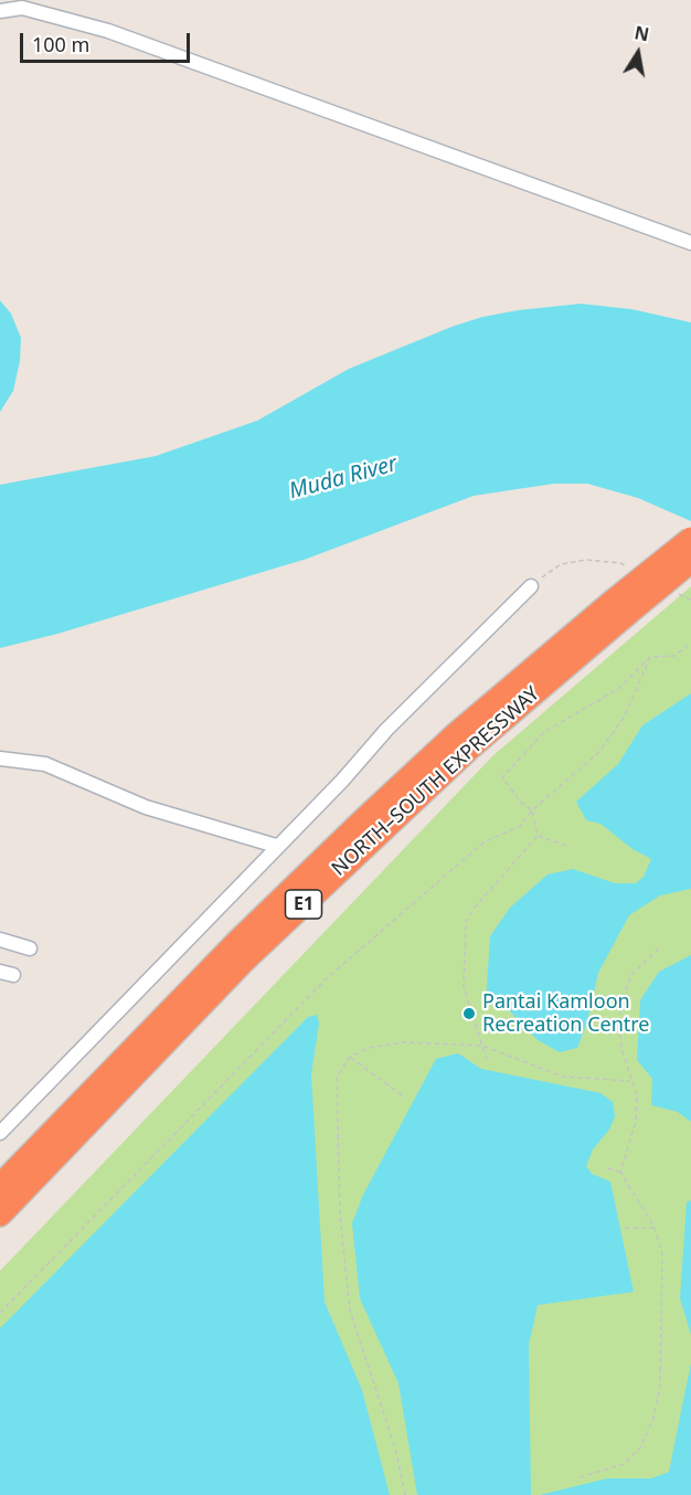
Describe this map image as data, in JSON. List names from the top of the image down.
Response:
{
  "streets": {
    "highway": ["NORTH–SOUTH EXPRESSWAY", "E1"]
  },
  "water": ["Muda River"],
  "places": ["Pantai Kamloon Recreation Centre"],
  "scale_bar": "100 m",
  "north": "top"
}
